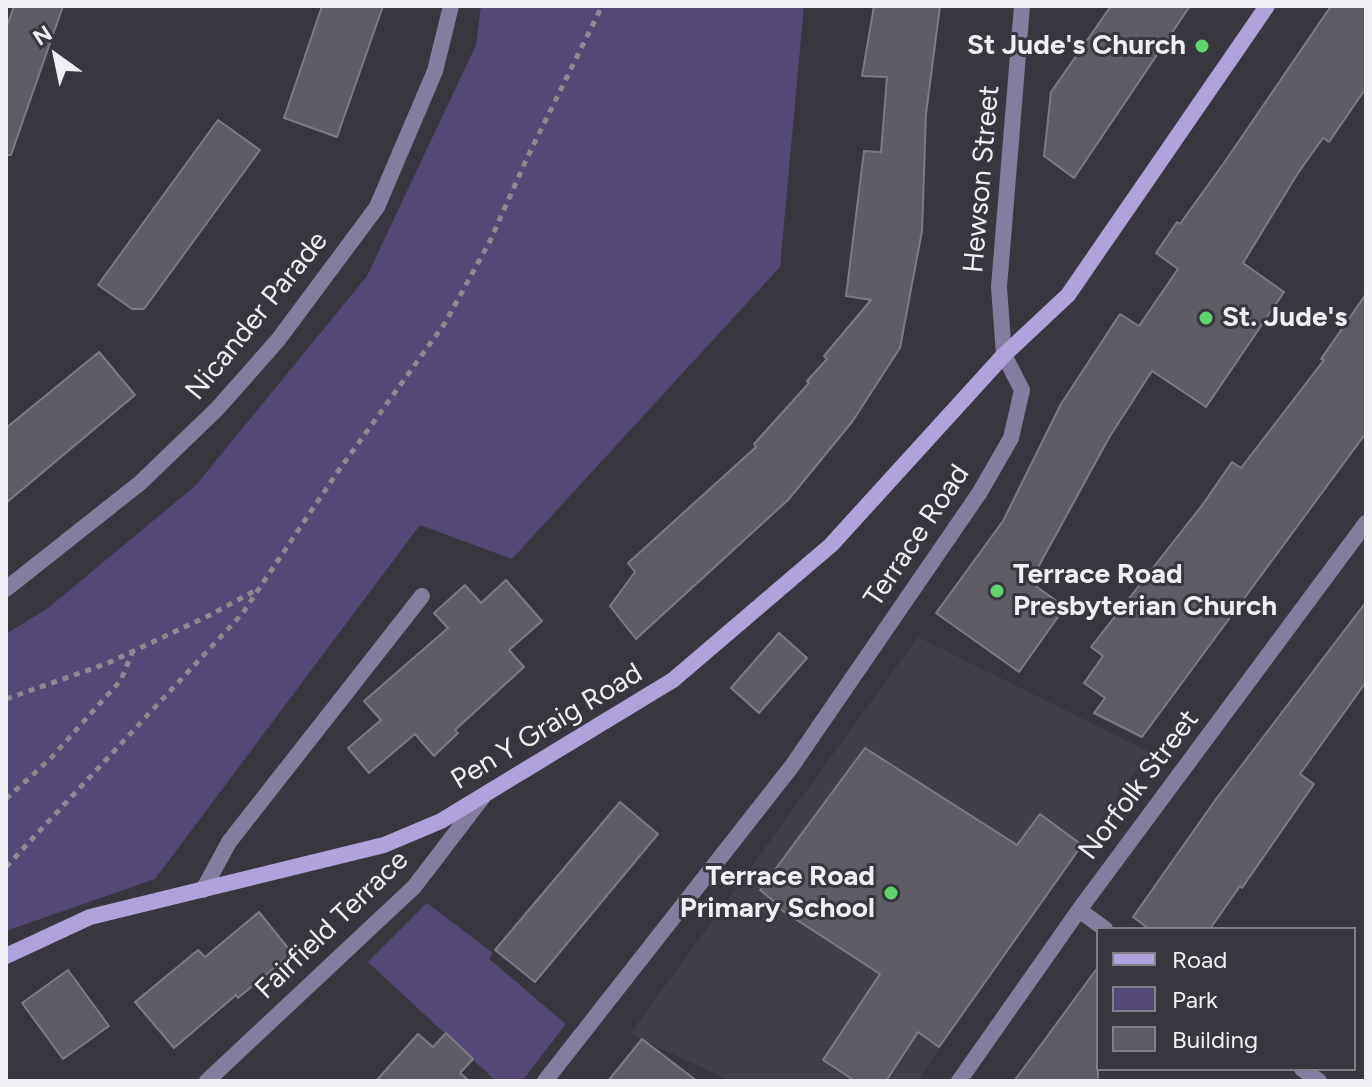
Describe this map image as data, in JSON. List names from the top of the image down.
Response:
{
  "streets": {
    "street": [
      "Hewson Street",
      "Nicander Parade",
      "Terrace Road",
      "Pen Y Graig Road",
      "Norfolk Street",
      "Fairfield Terrace"
    ]
  },
  "crossings": [
    ["Hewson Street", "Terrace Road"],
    ["Hewson Street", "Pen Y Graig Road"],
    ["Terrace Road", "Pen Y Graig Road"],
    ["Pen Y Graig Road", "Fairfield Terrace"]
  ],
  "places": [
    "St Jude's Church",
    "St. Jude's",
    "Terrace Road Presbyterian Church",
    "Terrace Road Primary School"
  ],
  "legend": ["Road", "Park", "Building"],
  "north": "top left"
}
